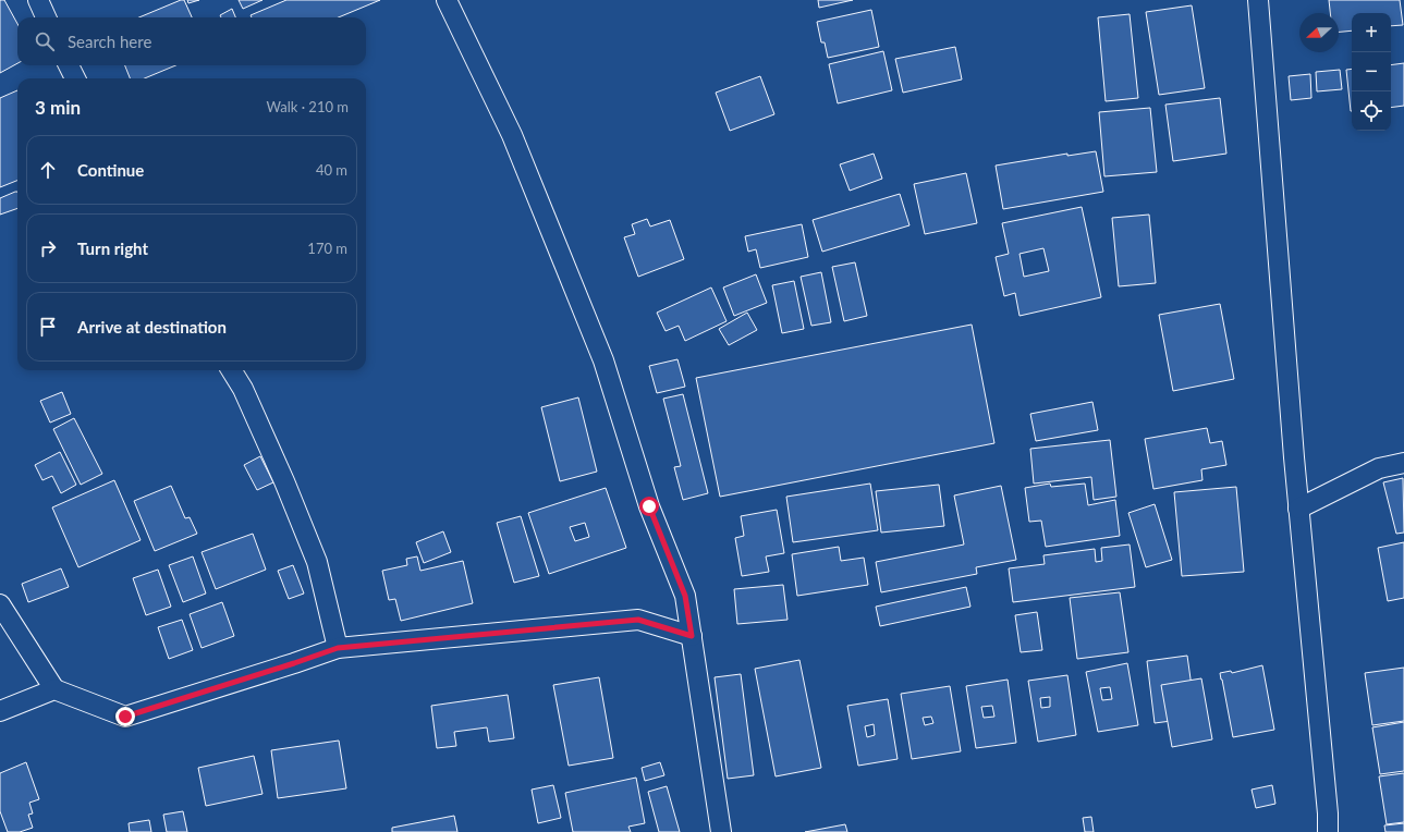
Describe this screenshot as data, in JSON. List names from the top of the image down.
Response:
{
  "north": "left",
  "page": {
    "map_buttons": ["+", "−"],
    "search": "Search here",
    "heading": ["3 min", "Walk · 210 m"],
    "list": [
      ["Continue", "40 m"],
      ["Turn right", "170 m"],
      "Arrive at destination"
    ]
  }
}
